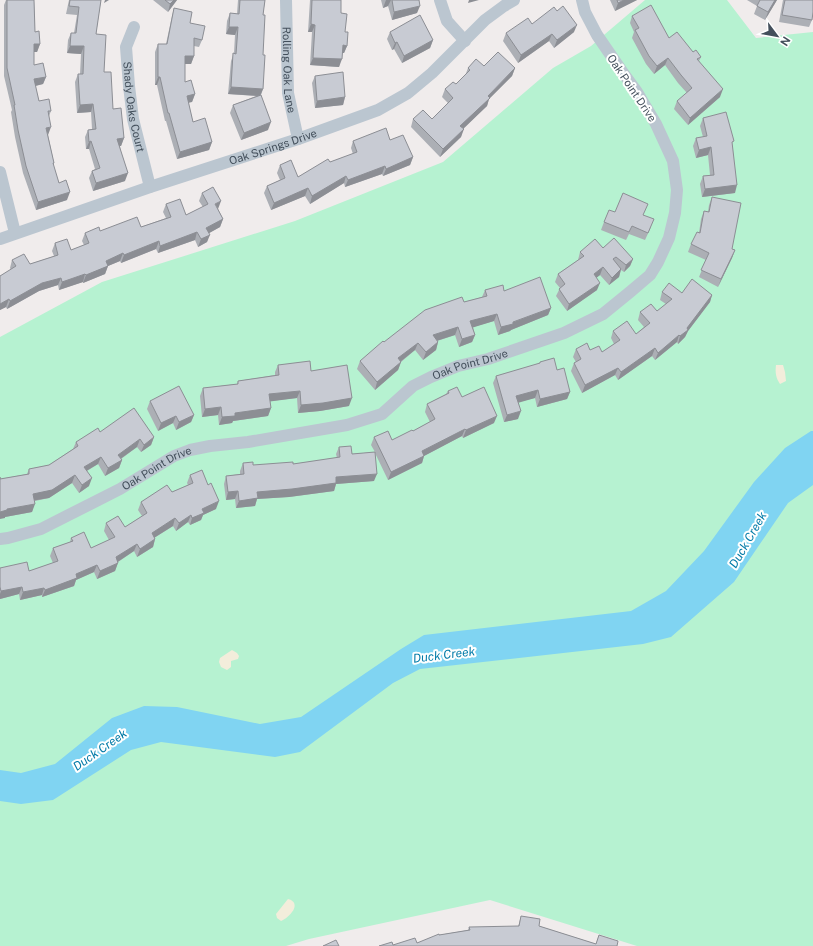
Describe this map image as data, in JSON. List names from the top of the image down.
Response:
{
  "streets": {
    "street": [
      "Rolling Oak Lane",
      "Oak Point Drive",
      "Shady Oaks Court",
      "Oak Springs Drive"
    ]
  },
  "crossings": [
    ["Rolling Oak Lane", "Oak Springs Drive"],
    ["Shady Oaks Court", "Oak Springs Drive"]
  ],
  "water": ["Duck Creek"],
  "north": "bottom right"
}
